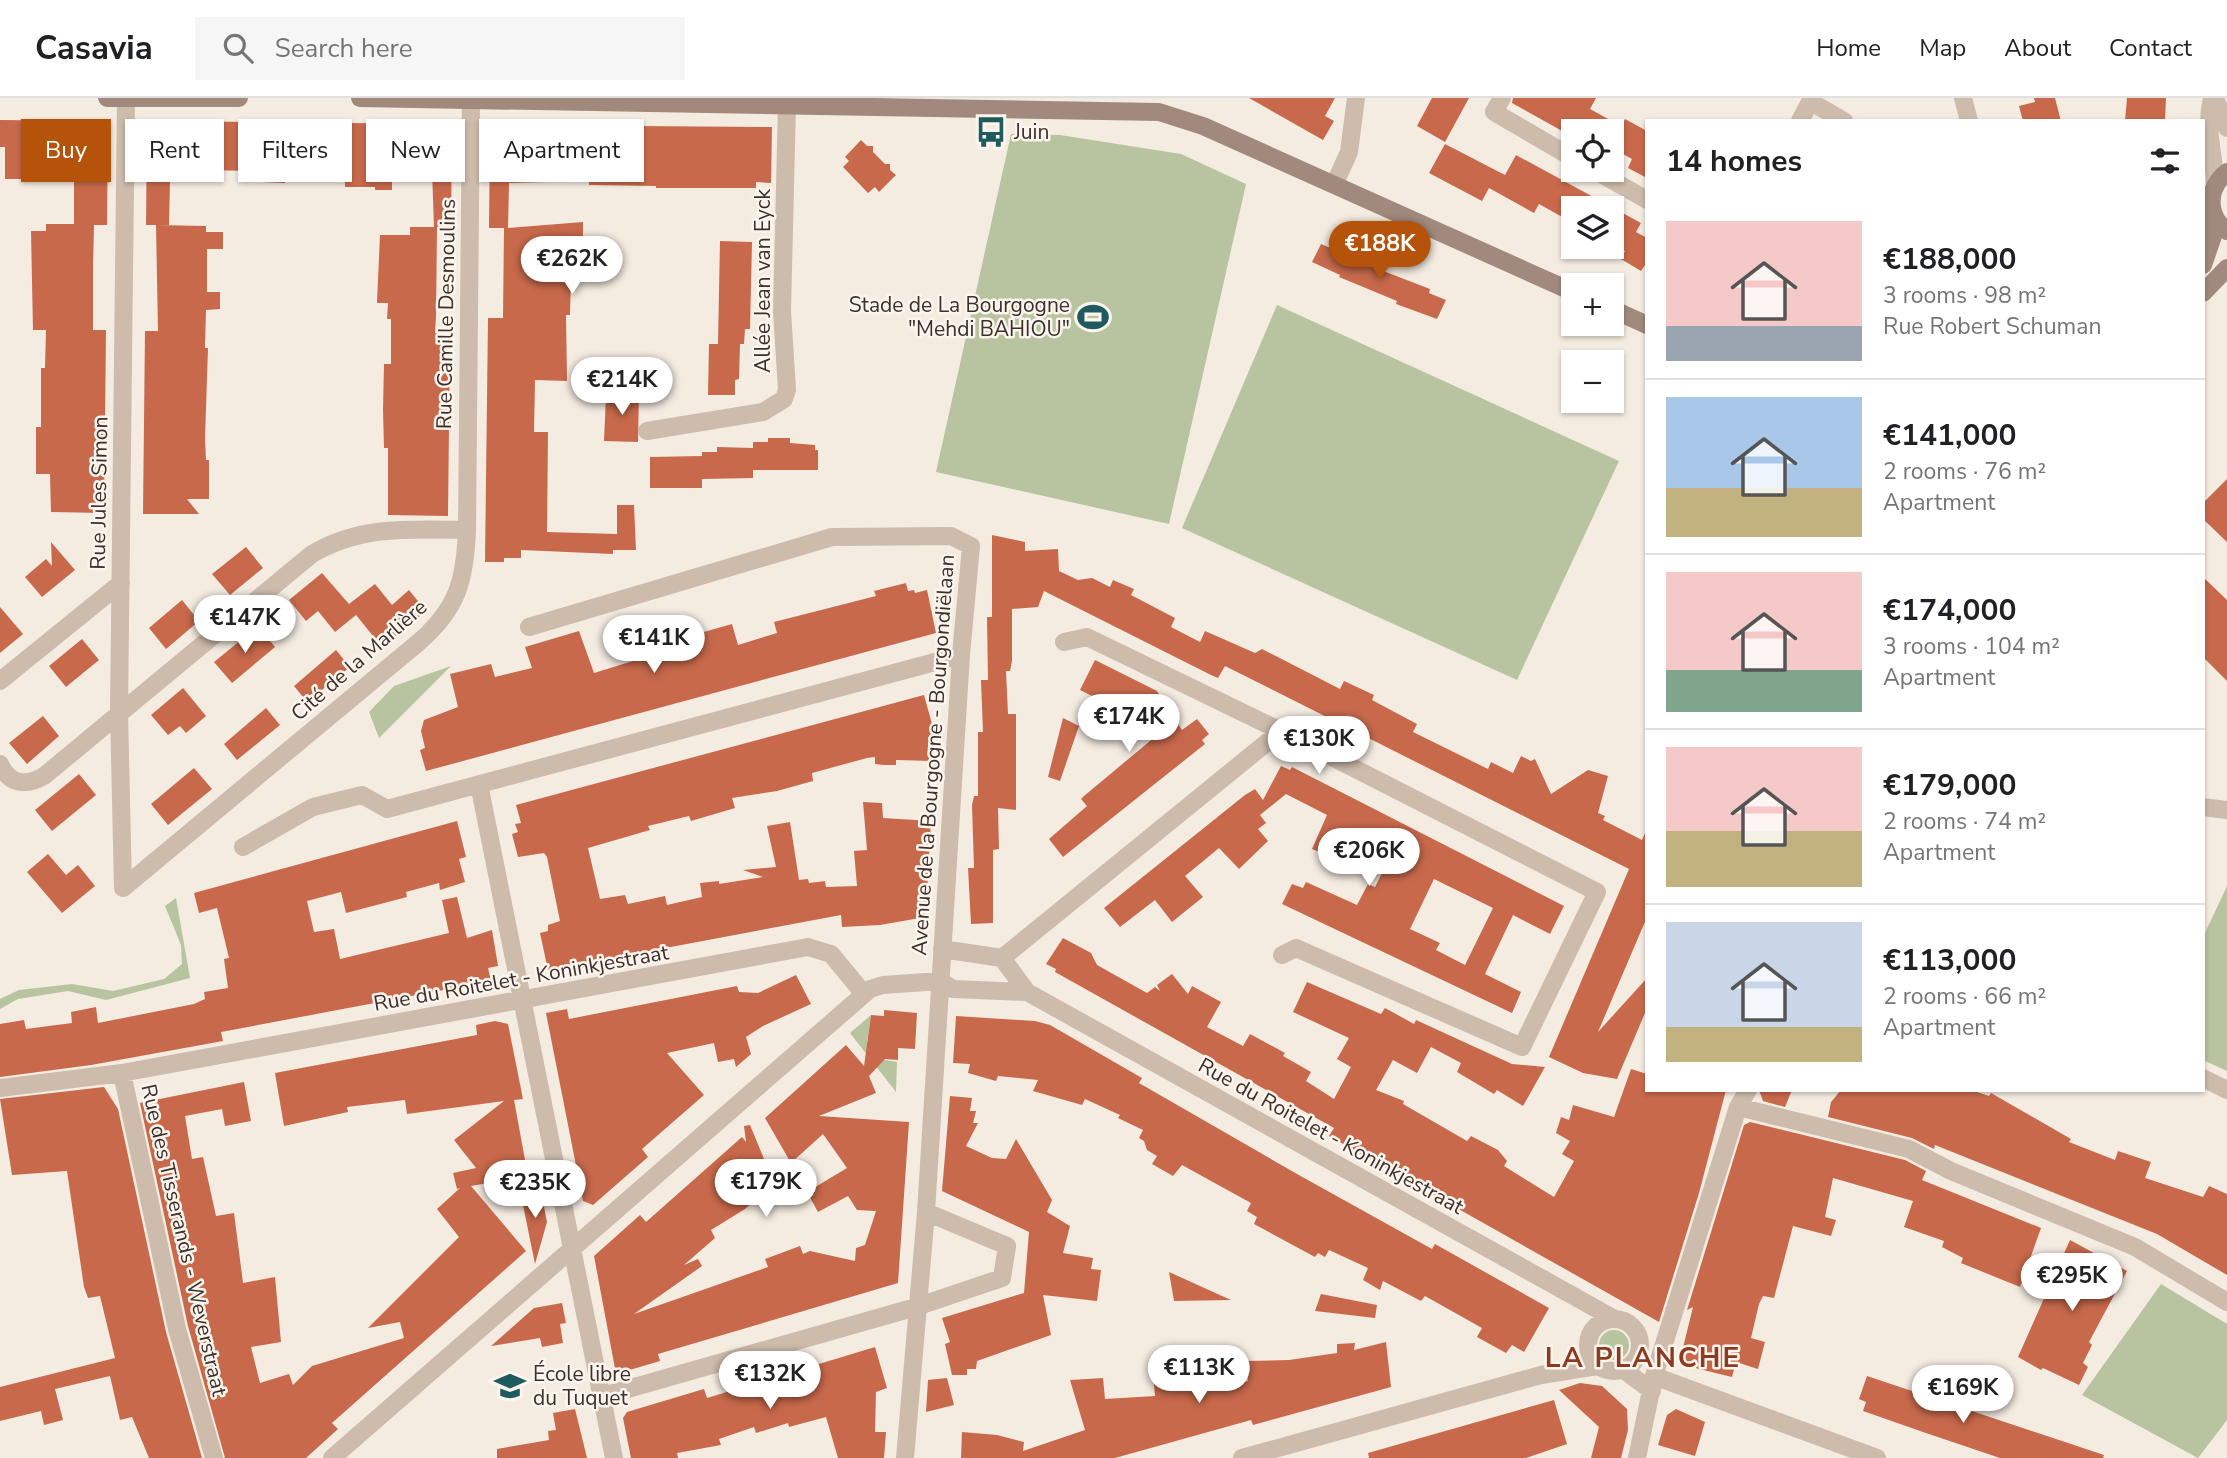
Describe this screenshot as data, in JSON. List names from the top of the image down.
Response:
{
  "streets": {
    "street": [
      "Allée Jean van Eyck",
      "Rue Camille Desmoulins",
      "Rue Jules Simon",
      "Cité de la Marlière",
      "Avenue de la Bourgogne - Bourgondiëlaan",
      "Rue du Roitelet - Koninkjestraat",
      "Rue des Tisserands - Weverstraat"
    ]
  },
  "crossings": [
    ["Rue Camille Desmoulins", "Cité de la Marlière"],
    ["Rue Jules Simon", "Cité de la Marlière"],
    ["Avenue de la Bourgogne - Bourgondiëlaan", "Rue du Roitelet - Koninkjestraat"],
    ["Rue du Roitelet - Koninkjestraat", "Rue des Tisserands - Weverstraat"]
  ],
  "districts": ["LA PLANCHE"],
  "places": {
    "bus stop": ["Juin"],
    "sports": ["Stade de La Bourgogne \"Mehdi BAHIOU\""],
    "school or university": ["École libre du Tuquet"]
  },
  "page": {
    "header": "Casavia",
    "search": "Search here",
    "nav": [
      "Home",
      "Map",
      "About",
      "Contact"
    ],
    "map_buttons": ["+", "−"],
    "chip": [
      "Buy",
      "Rent",
      "Filters",
      "New",
      "Apartment"
    ],
    "heading": "14 homes",
    "list": [
      {
        "name": "€188,000",
        "note": "3 rooms · 98 m² · Rue Robert Schuman"
      },
      {
        "name": "€141,000",
        "note": "2 rooms · 76 m² · Apartment"
      },
      {
        "name": "€174,000",
        "note": "3 rooms · 104 m² · Apartment"
      },
      {
        "name": "€179,000",
        "note": "2 rooms · 74 m² · Apartment"
      },
      {
        "name": "€113,000",
        "note": "2 rooms · 66 m² · Apartment"
      }
    ],
    "price": [
      "€188K",
      "€262K",
      "€214K",
      "€147K",
      "€141K",
      "€174K",
      "€130K",
      "€206K",
      "€179K",
      "€235K",
      "€295K",
      "€113K",
      "€132K",
      "€169K"
    ]
  }
}
